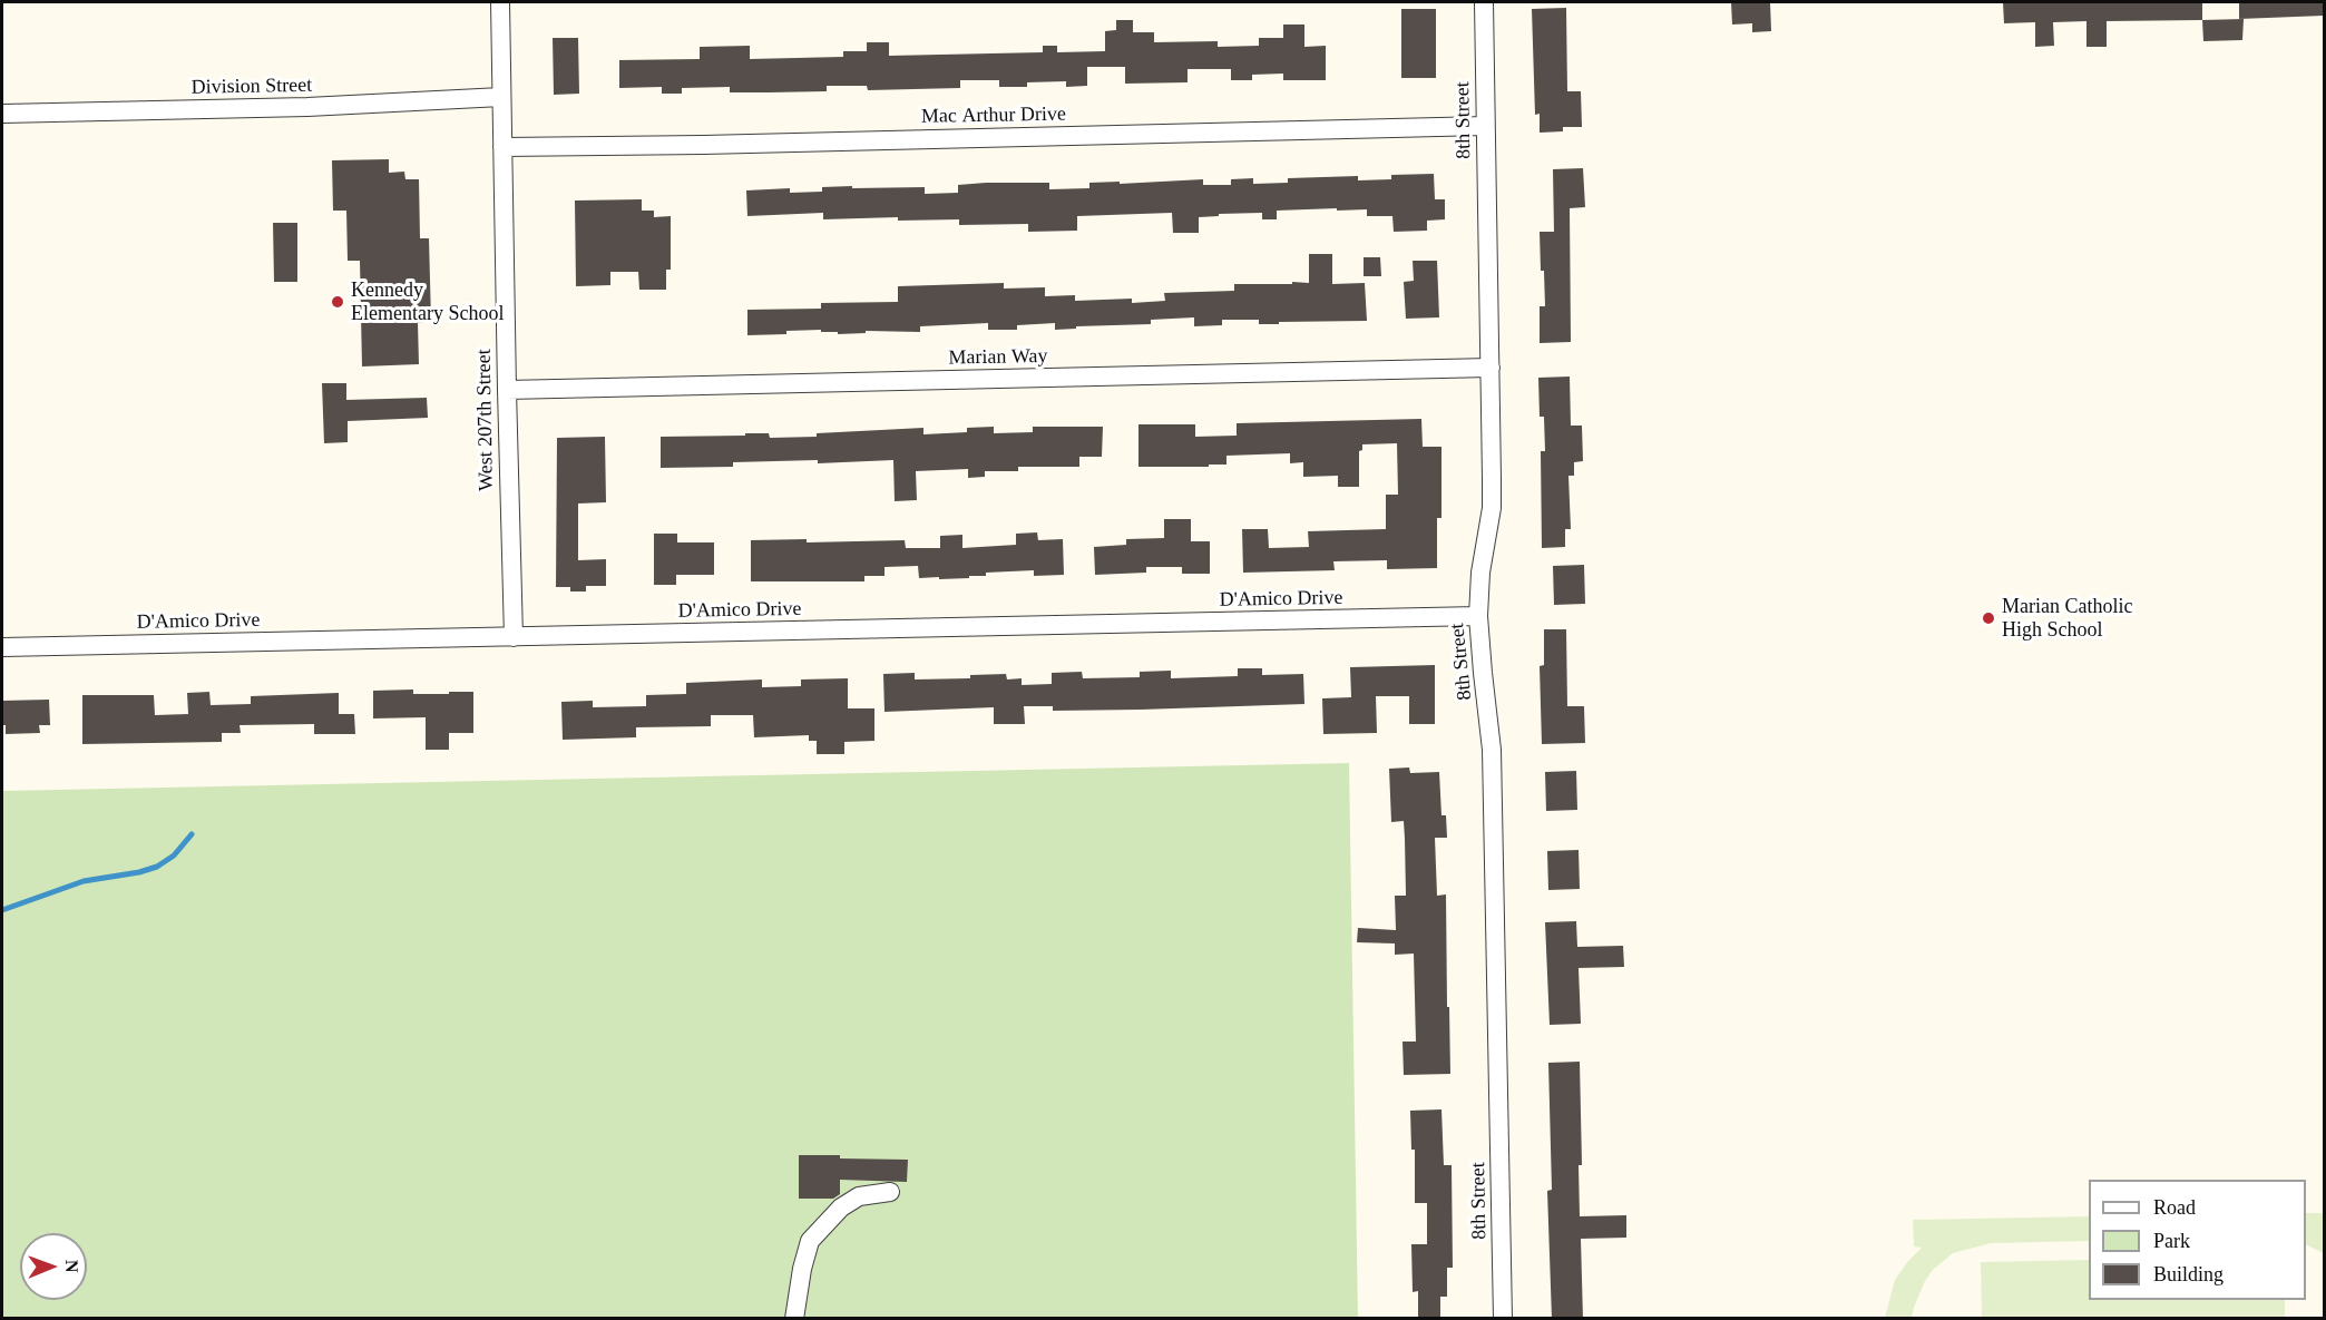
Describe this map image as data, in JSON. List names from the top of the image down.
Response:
{
  "streets": {
    "street": [
      "Division Street",
      "Mac Arthur Drive",
      "8th Street",
      "Marian Way",
      "West 207th Street",
      "D'Amico Drive"
    ]
  },
  "crossings": [
    ["Division Street", "West 207th Street"],
    ["Mac Arthur Drive", "8th Street"],
    ["Mac Arthur Drive", "West 207th Street"],
    ["8th Street", "Marian Way"],
    ["8th Street", "D'Amico Drive"],
    ["Marian Way", "West 207th Street"],
    ["West 207th Street", "D'Amico Drive"]
  ],
  "places": ["Kennedy Elementary School", "Marian Catholic High School"],
  "legend": ["Road", "Park", "Building"],
  "north": "right"
}
